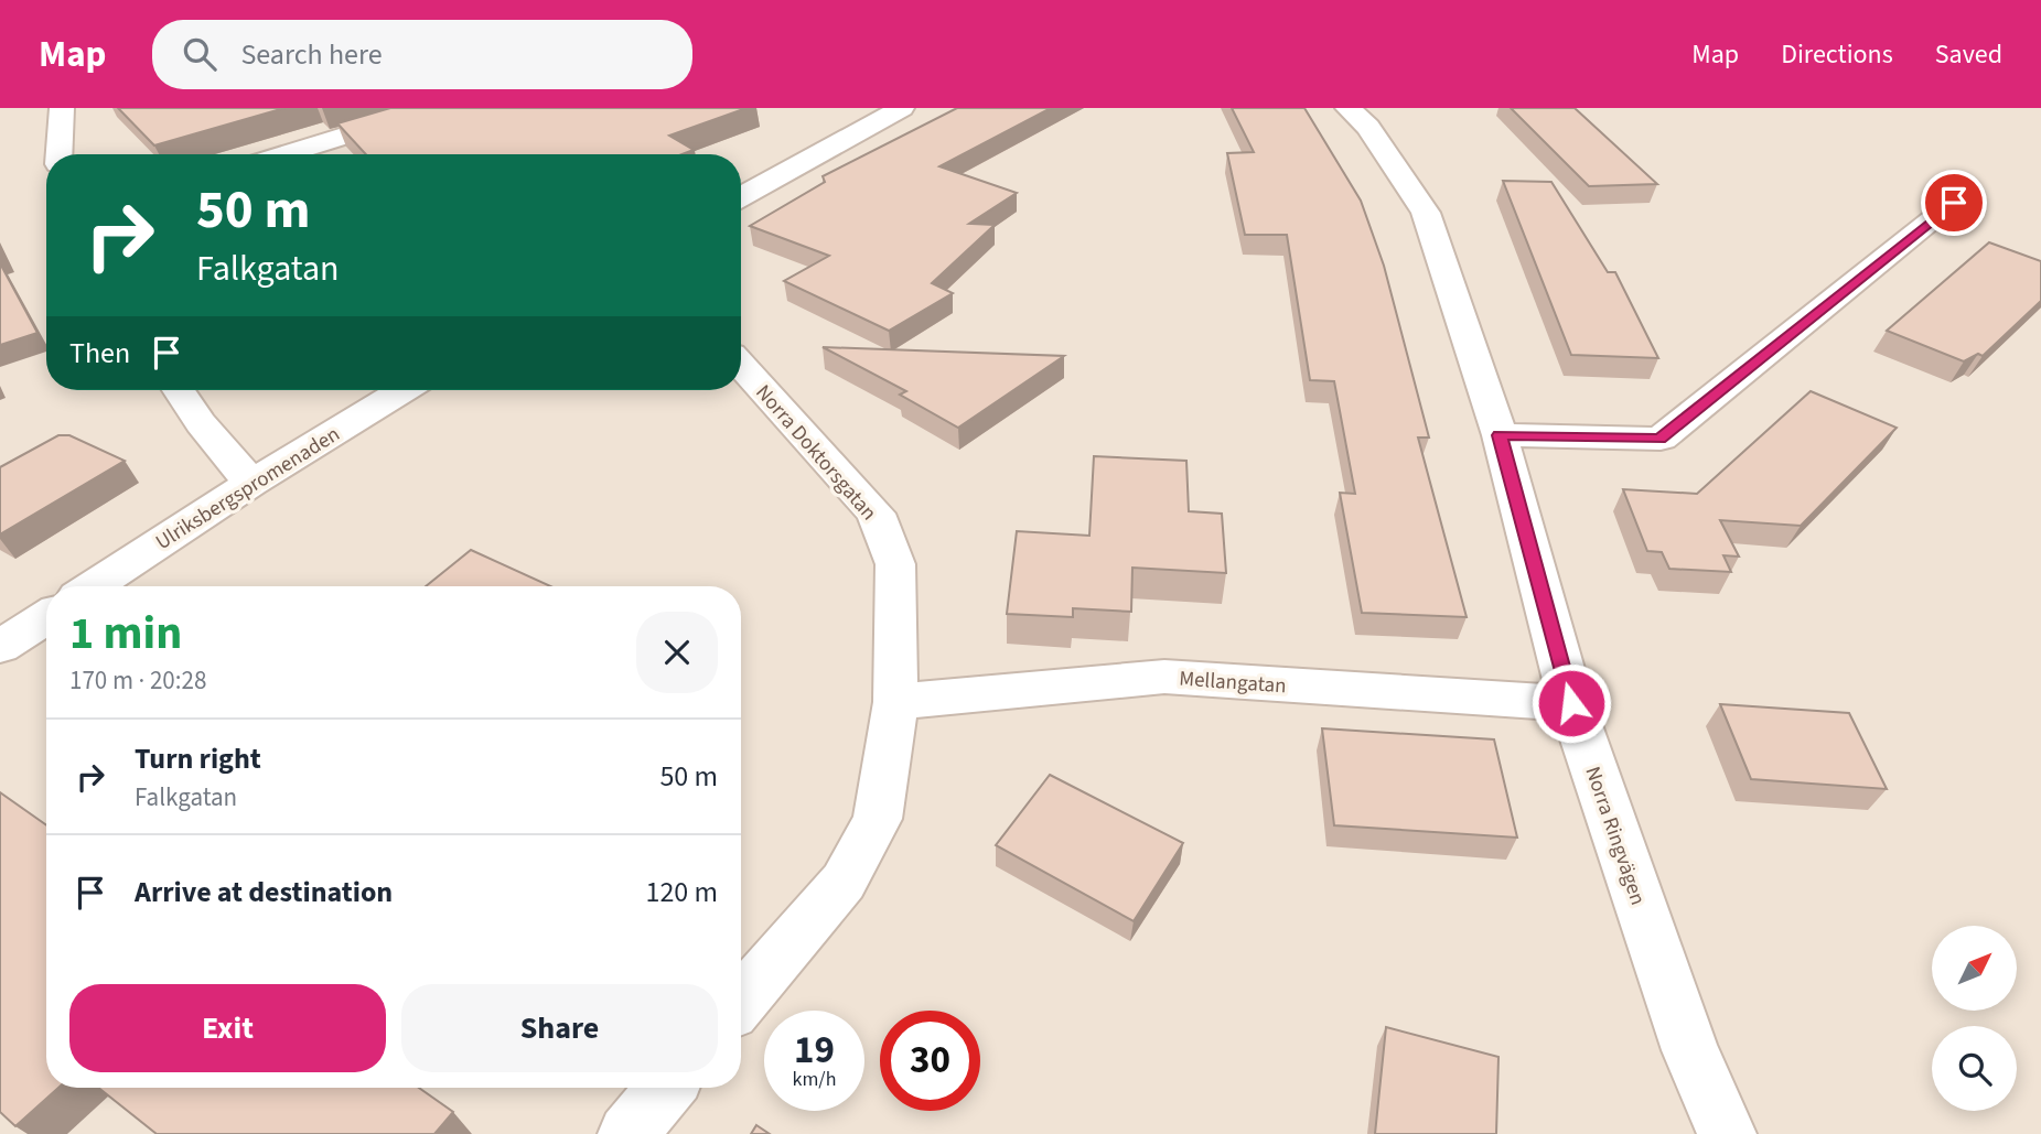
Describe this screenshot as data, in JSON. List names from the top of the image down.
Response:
{
  "streets": {
    "street": [
      "Norra Doktorsgatan",
      "Ulriksbergspromenaden",
      "Mellangatan",
      "Norra Ringvägen"
    ]
  },
  "crossings": [
    ["Norra Doktorsgatan", "Mellangatan"],
    ["Mellangatan", "Norra Ringvägen"]
  ],
  "north": "top right",
  "page": {
    "header": "Map",
    "search": "Search here",
    "nav": ["Map", "Directions", "Saved"],
    "turn": ["50 m", "Falkgatan"],
    "then": "Then",
    "heading": ["1 min", "170 m · 20:28"],
    "list": [
      {
        "name": "Turn right",
        "note": "Falkgatan",
        "value": "50 m"
      },
      {
        "name": "Arrive at destination",
        "value": "120 m"
      }
    ],
    "buttons": ["Exit", "Share"],
    "speed": "19 km/h",
    "limit": "30"
  }
}
